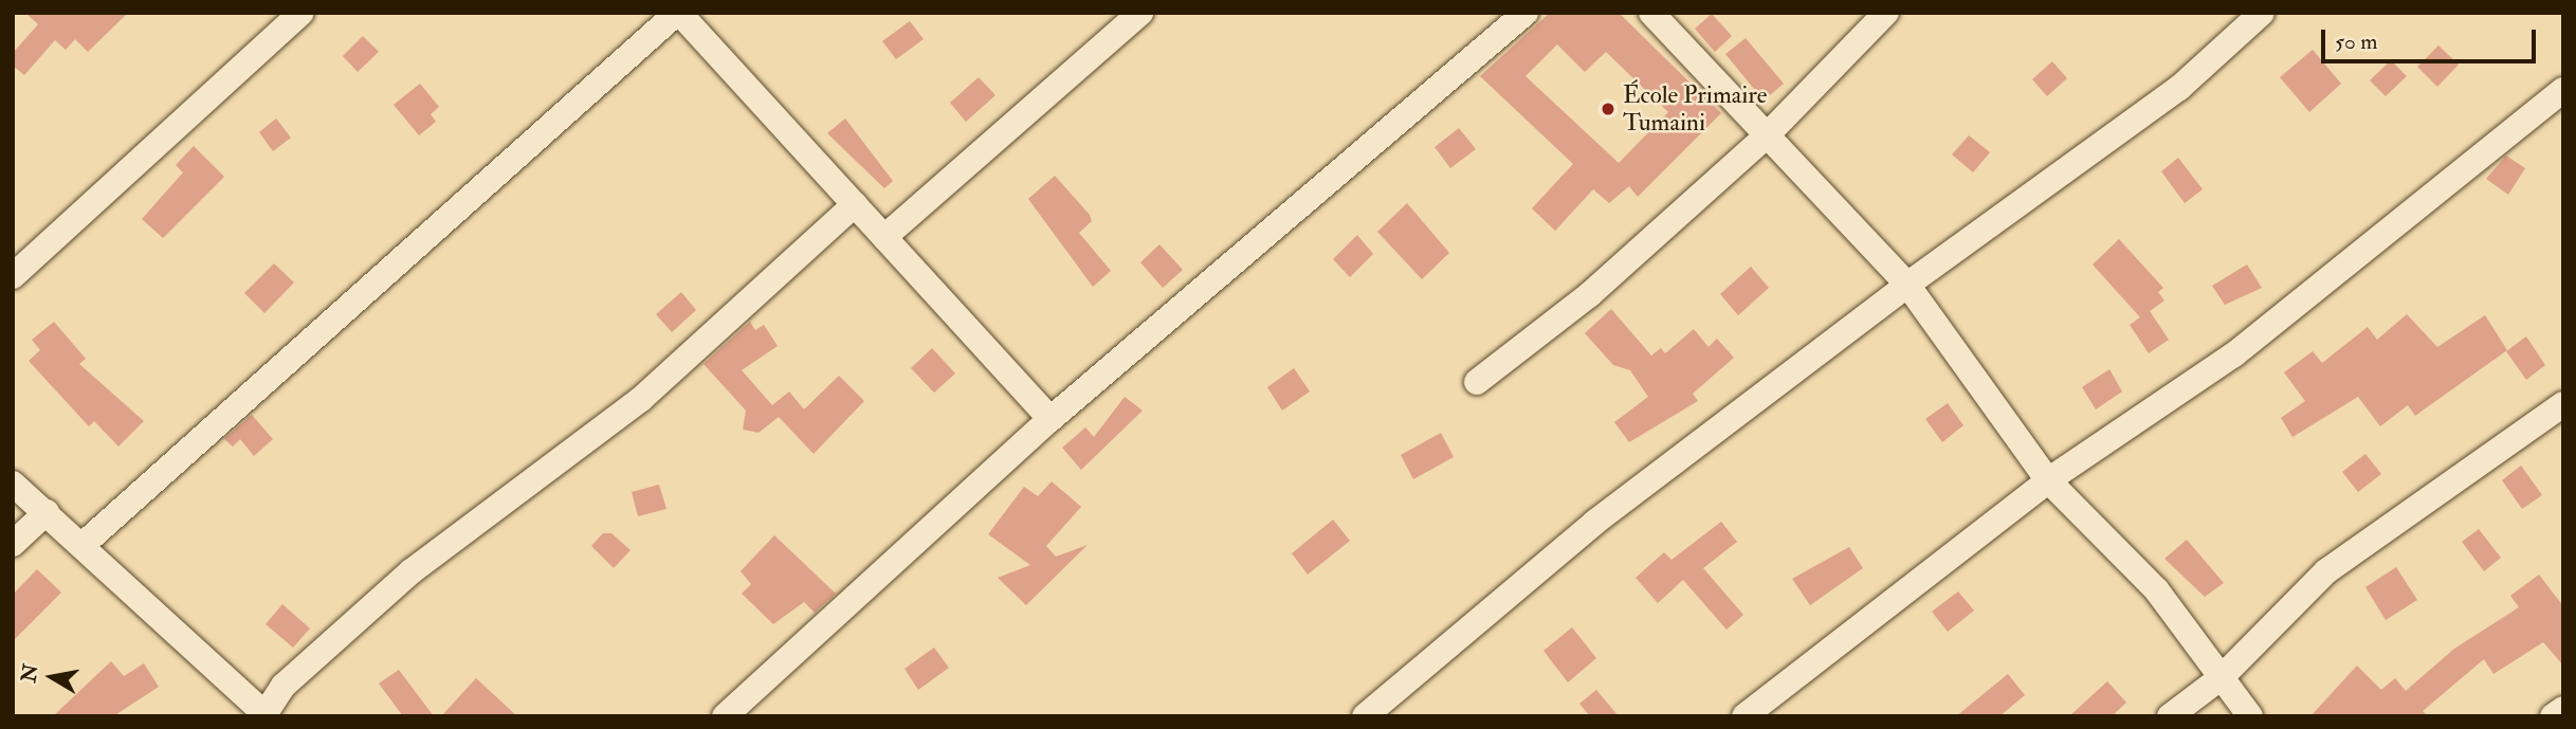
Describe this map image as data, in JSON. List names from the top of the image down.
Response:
{
  "places": ["École Primaire Tumaini"],
  "scale_bar": "50 m",
  "north": "left"
}
